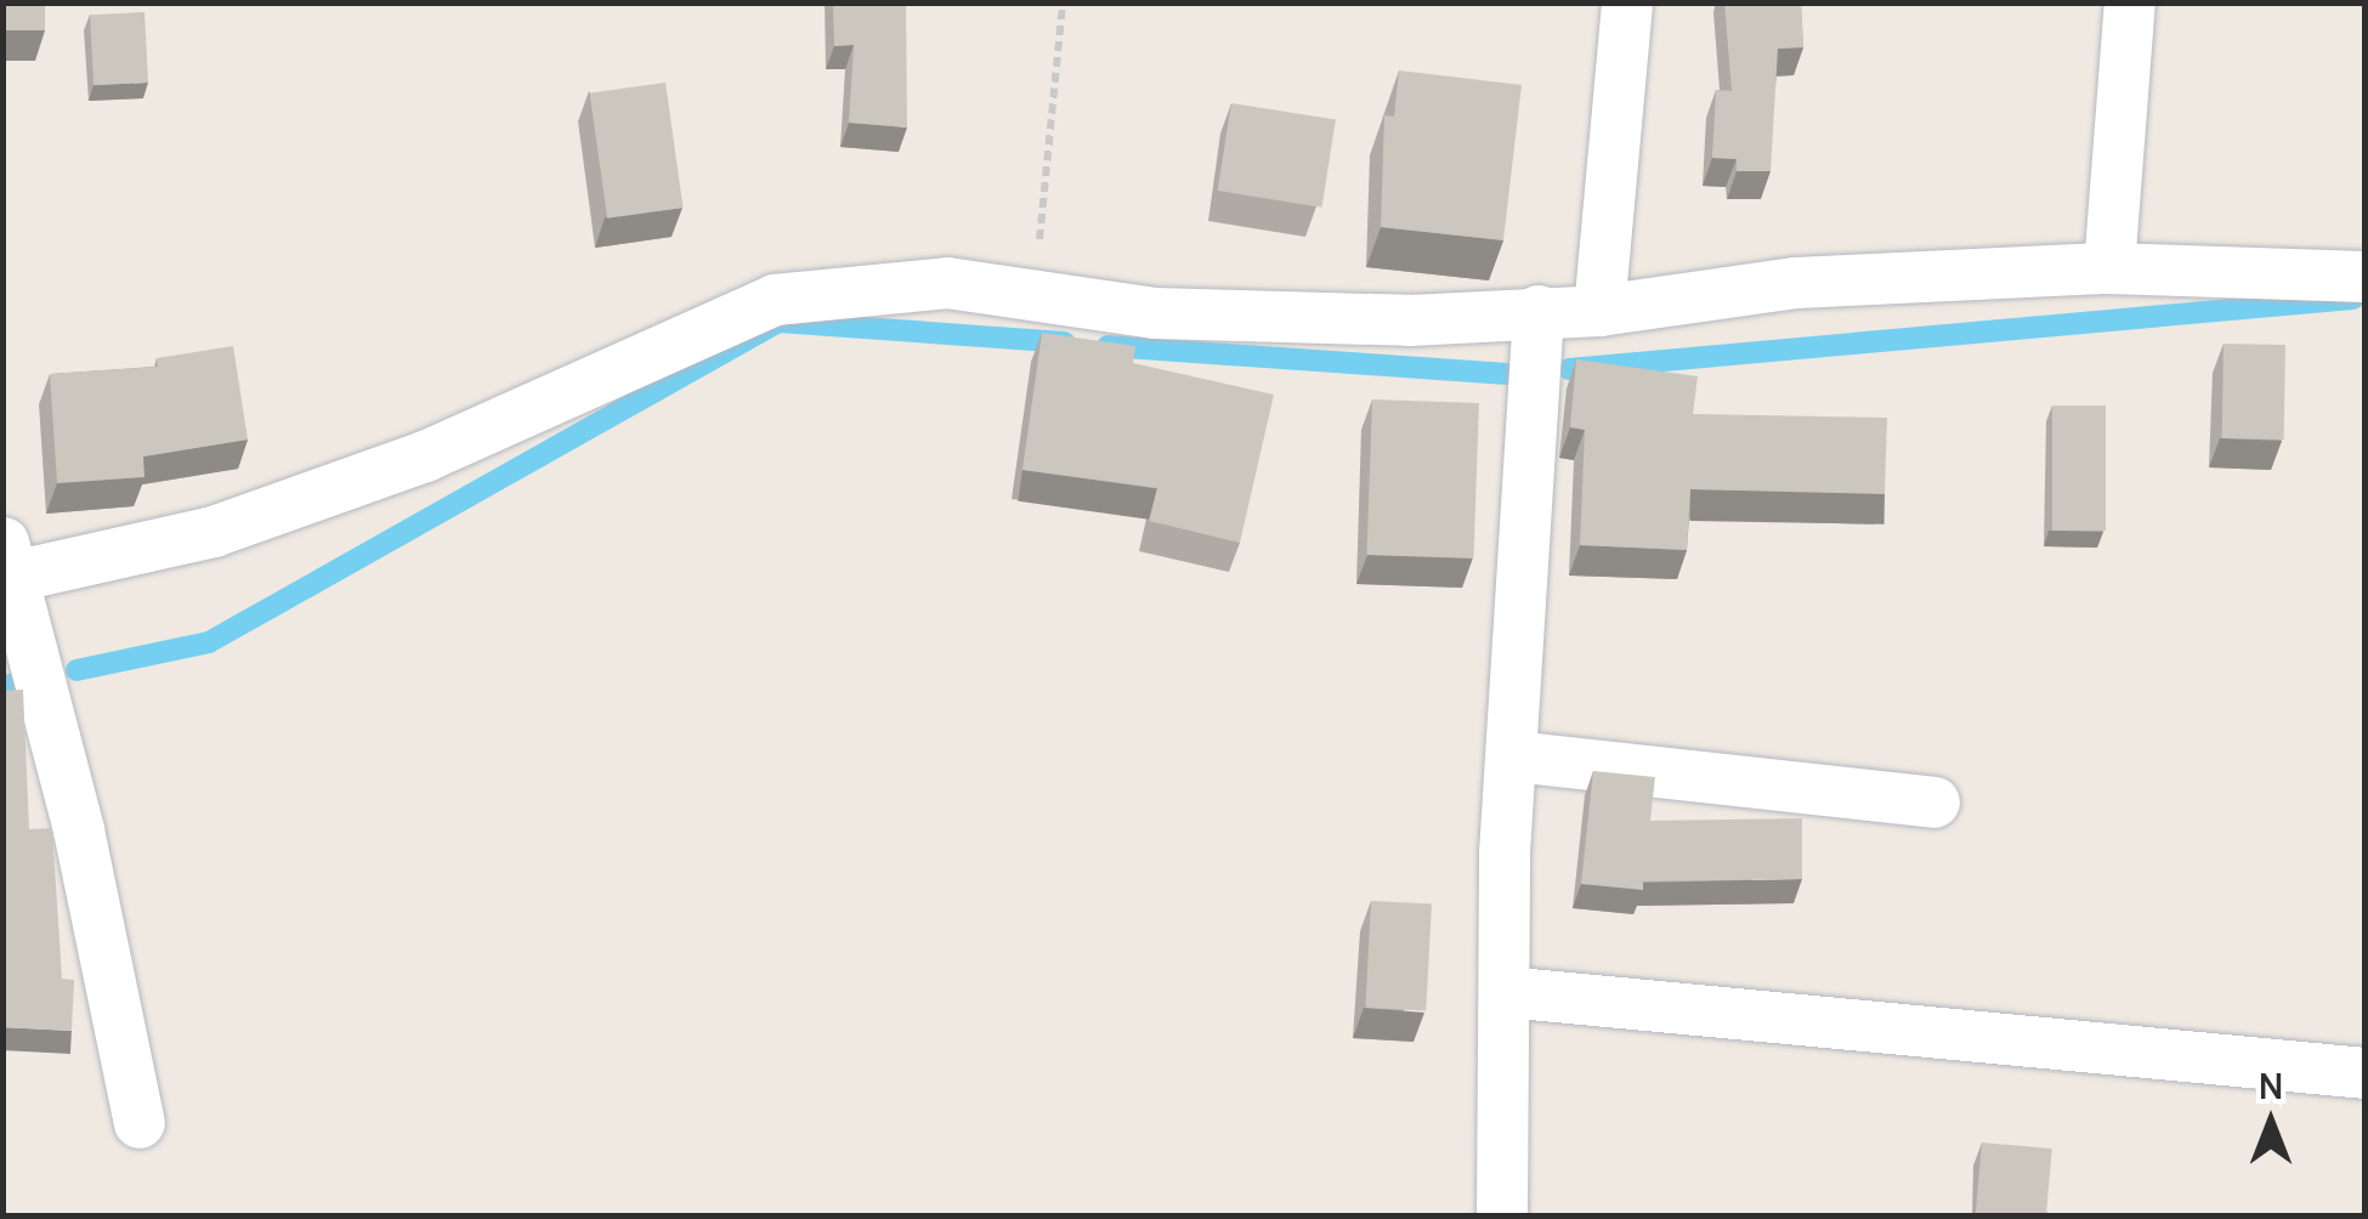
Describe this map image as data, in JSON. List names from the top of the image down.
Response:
{
  "north": "top"
}
